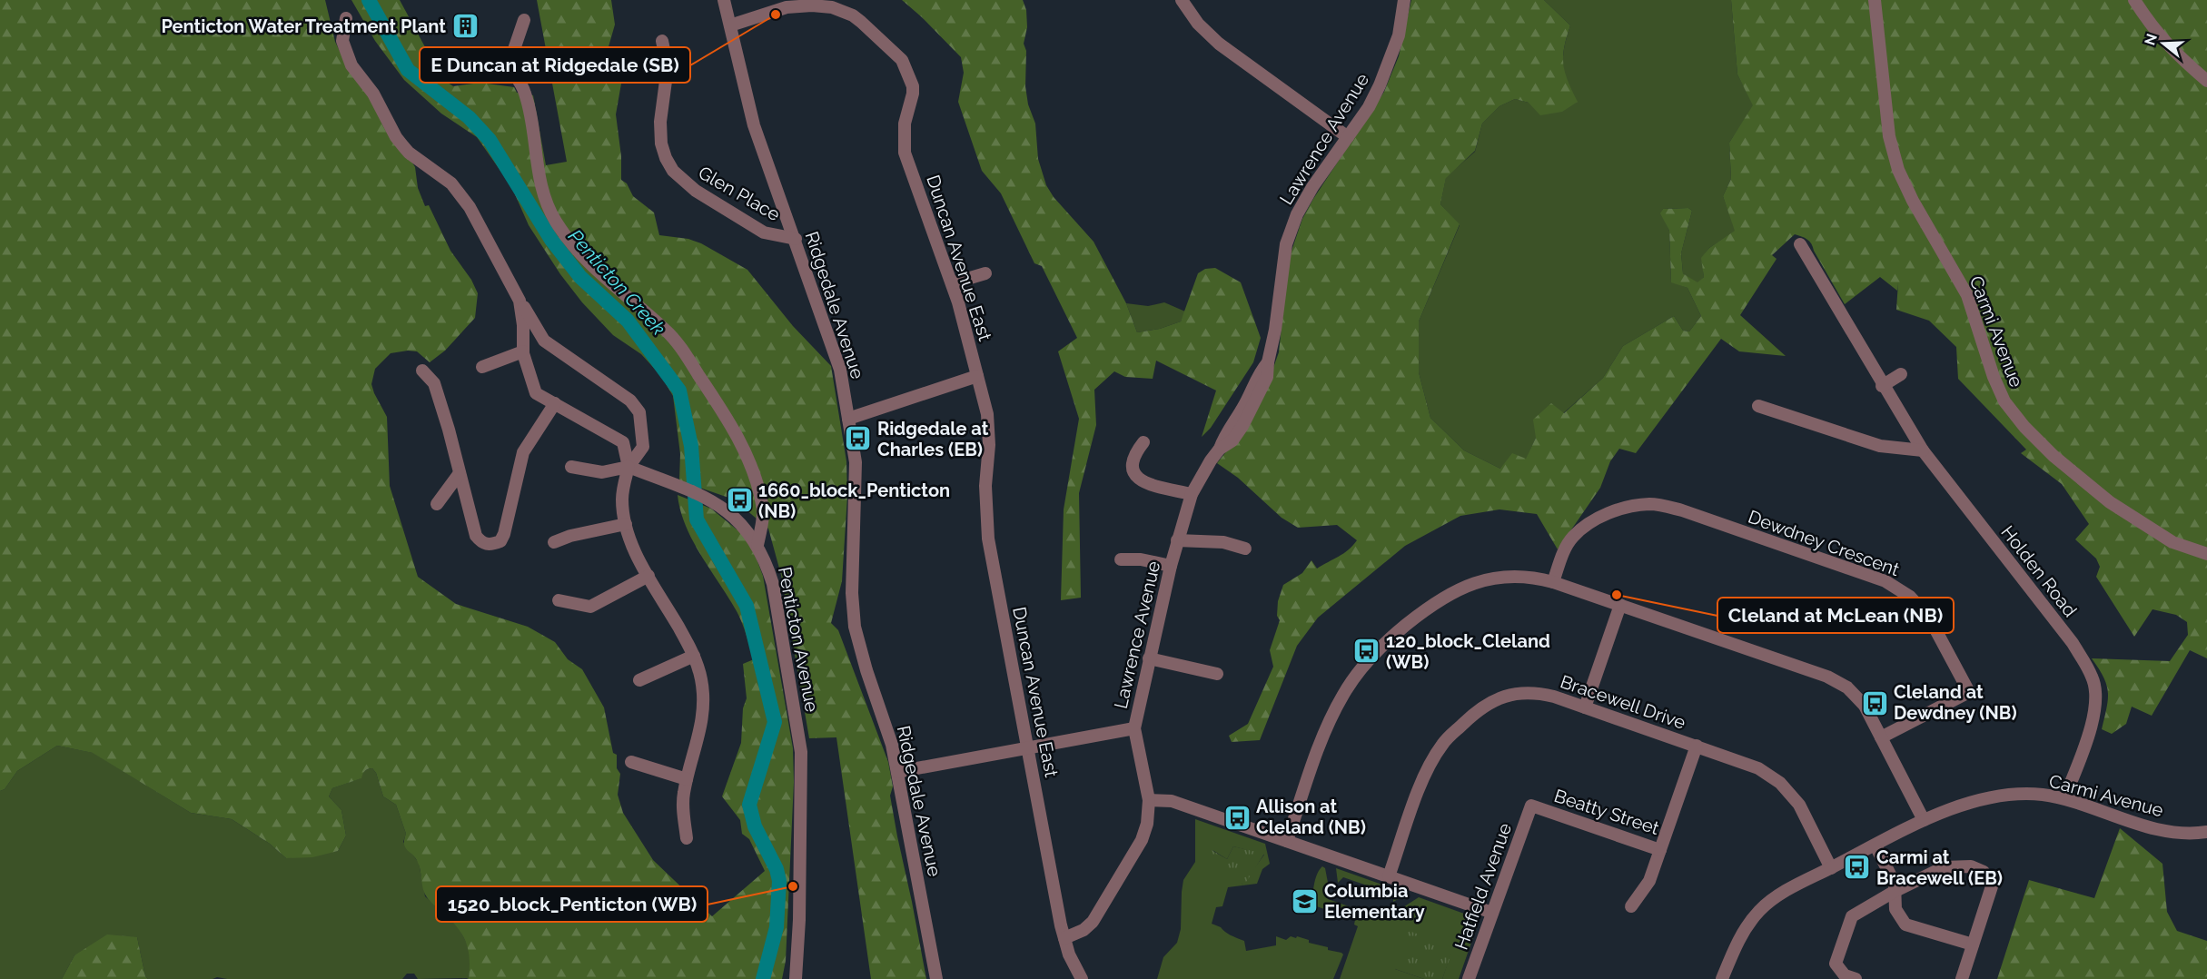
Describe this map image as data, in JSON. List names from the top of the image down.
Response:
{
  "streets": {
    "street": [
      "Lawrence Avenue",
      "Glen Place",
      "Duncan Avenue East",
      "Ridgedale Avenue",
      "Carmi Avenue",
      "Dewdney Crescent",
      "Holden Road",
      "Penticton Avenue",
      "Bracewell Drive",
      "Beatty Street",
      "Hatfield Avenue"
    ]
  },
  "crossings": [
    ["Lawrence Avenue", "Duncan Avenue East"],
    ["Glen Place", "Ridgedale Avenue"],
    ["Duncan Avenue East", "Ridgedale Avenue"],
    ["Carmi Avenue", "Holden Road"],
    ["Carmi Avenue", "Bracewell Drive"],
    ["Bracewell Drive", "Beatty Street"],
    ["Beatty Street", "Hatfield Avenue"]
  ],
  "water": ["Penticton Creek"],
  "places": {
    "other": ["E Duncan at Ridgedale (SB)", "Cleland at McLean (NB)", "1520_block_Penticton (WB)"],
    "building": ["Penticton Water Treatment Plant"],
    "bus stop": [
      "Ridgedale at Charles (EB)",
      "1660_block_Penticton (NB)",
      "120_block_Cleland (WB)",
      "Cleland at Dewdney (NB)",
      "Allison at Cleland (NB)",
      "Carmi at Bracewell (EB)"
    ],
    "school or university": ["Columbia Elementary"]
  },
  "north": "left"
}
